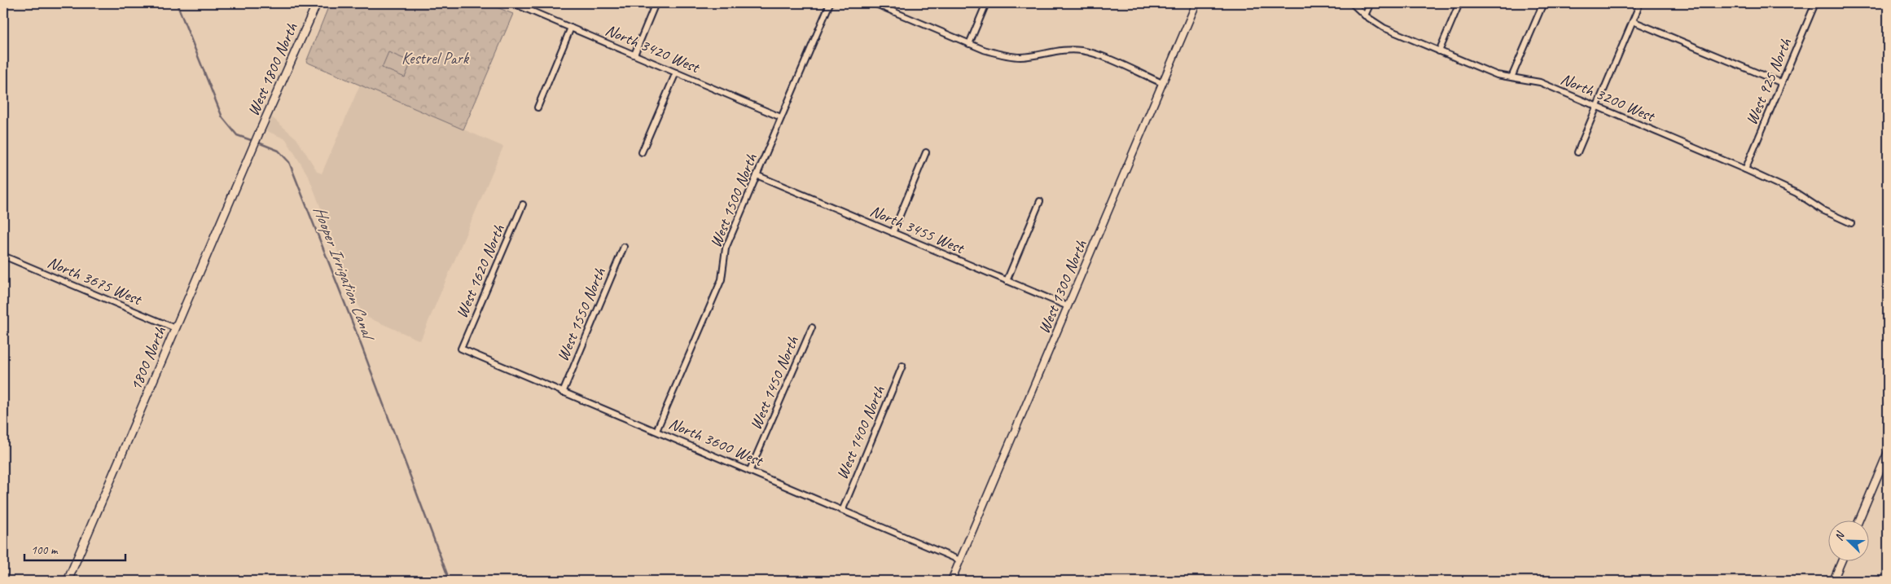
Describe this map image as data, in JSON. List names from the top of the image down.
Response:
{
  "streets": {
    "main road": ["West 1800 North", "1800 North"],
    "street": [
      "North 3420 West",
      "West 925 North",
      "North 3200 West",
      "West 1500 North",
      "North 3455 West",
      "West 1620 North",
      "North 3675 West",
      "West 1300 North",
      "West 1550 North",
      "West 1450 North",
      "West 1400 North",
      "North 3600 West"
    ]
  },
  "crossings": [
    ["North 3420 West", "West 1500 North"],
    ["West 1800 North", "1800 North"],
    ["West 925 North", "North 3200 West"],
    ["West 1500 North", "North 3455 West"],
    ["West 1500 North", "North 3600 West"],
    ["North 3455 West", "West 1300 North"],
    ["West 1620 North", "North 3600 West"],
    ["North 3675 West", "1800 North"],
    ["West 1300 North", "North 3600 West"],
    ["West 1550 North", "North 3600 West"],
    ["West 1450 North", "North 3600 West"],
    ["West 1400 North", "North 3600 West"]
  ],
  "water": ["Hooper Irrigation Canal"],
  "parks": ["Kestrel Park"],
  "scale_bar": "100 m",
  "north": "top left"
}
